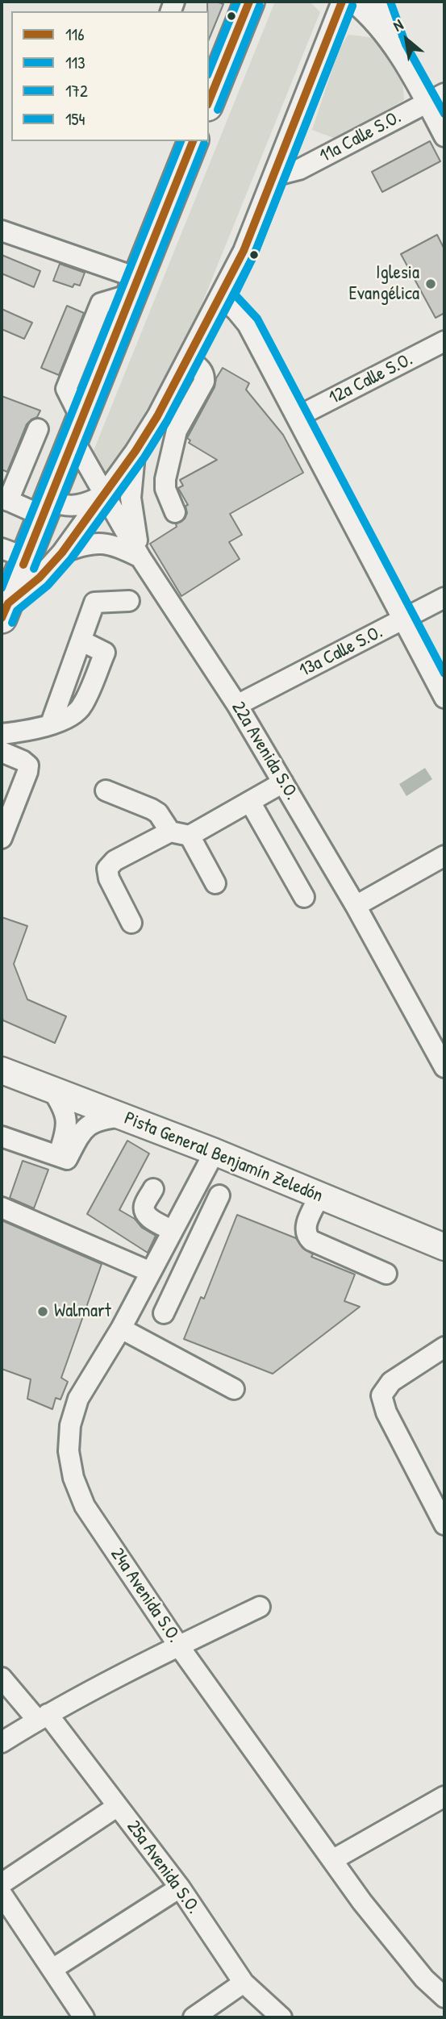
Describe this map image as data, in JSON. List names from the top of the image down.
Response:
{
  "streets": {
    "main road": ["Pista General Benjamín Zeledón"],
    "street": [
      "11a Calle S.O.",
      "12a Calle S.O.",
      "13a Calle S.O.",
      "22a Avenida S.O.",
      "24a Avenida S.O.",
      "25a Avenida S.O."
    ]
  },
  "crossings": [
    ["13a Calle S.O.", "22a Avenida S.O."],
    ["Pista General Benjamín Zeledón", "24a Avenida S.O."]
  ],
  "places": ["Iglesia Evangélica", "Walmart"],
  "lines": [
    "transit line 116",
    "transit line 172",
    "transit line 154",
    "transit line 113"
  ],
  "legend": [
    "116",
    "113",
    "172",
    "154"
  ],
  "north": "top left"
}
